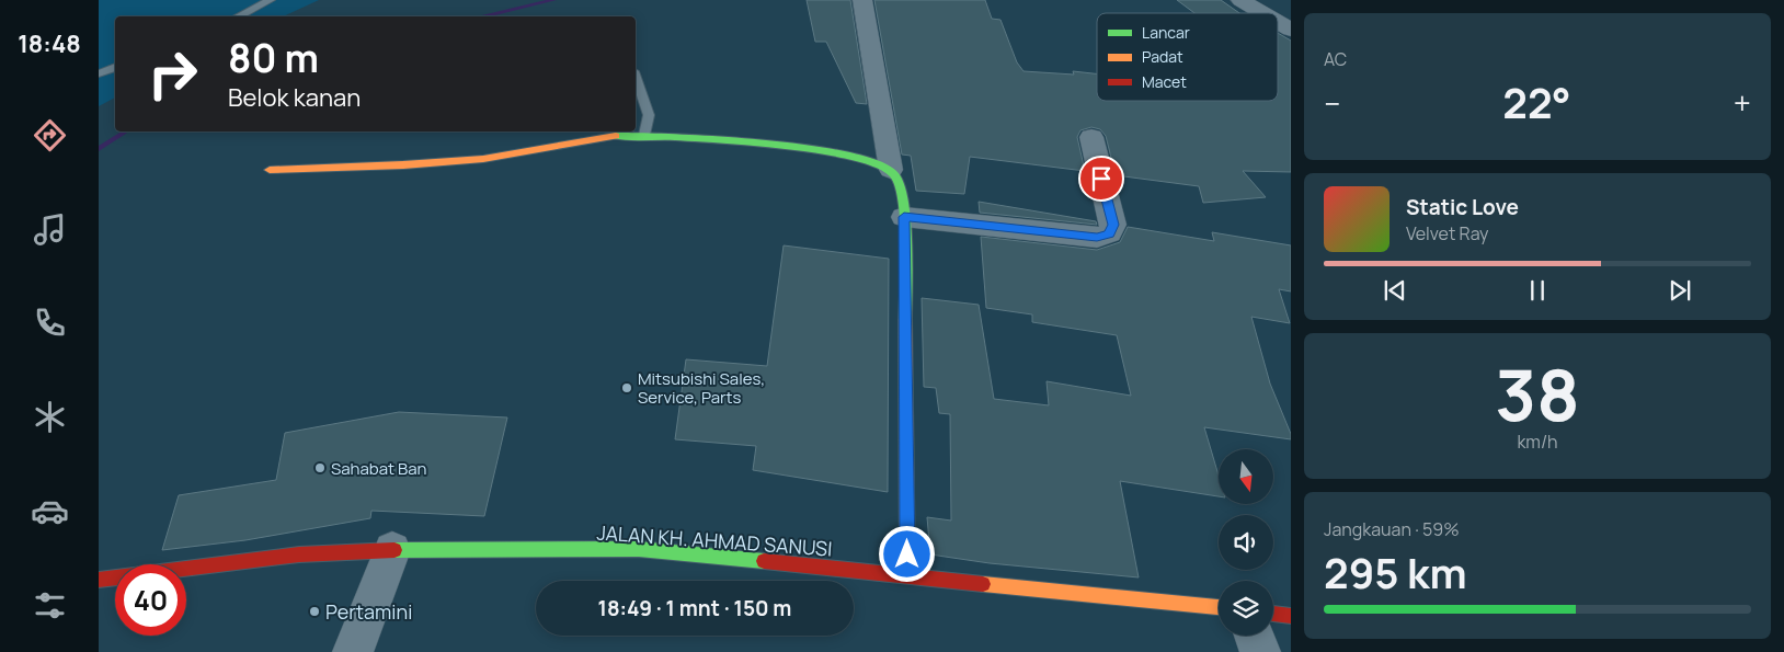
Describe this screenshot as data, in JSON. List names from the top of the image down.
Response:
{
  "streets": {
    "main road": ["JALAN KH. AHMAD SANUSI"]
  },
  "places": ["Mitsubishi Sales, Service, Parts", "Sahabat Ban", "Pertamini"],
  "legend": ["Lancar", "Padat", "Macet"],
  "north": "bottom",
  "page": {
    "tabs": "18:48",
    "tile": [
      "AC",
      ["38", "km/h"],
      ["Jangkauan · 59%", "295 km"]
    ],
    "turn": ["80 m", "Belok kanan"],
    "heat": ["−", "22°", "+"],
    "song": ["Static Love", "Velvet Ray"],
    "limit": "40",
    "trip": "18:49 · 1 mnt · 150 m"
  }
}
